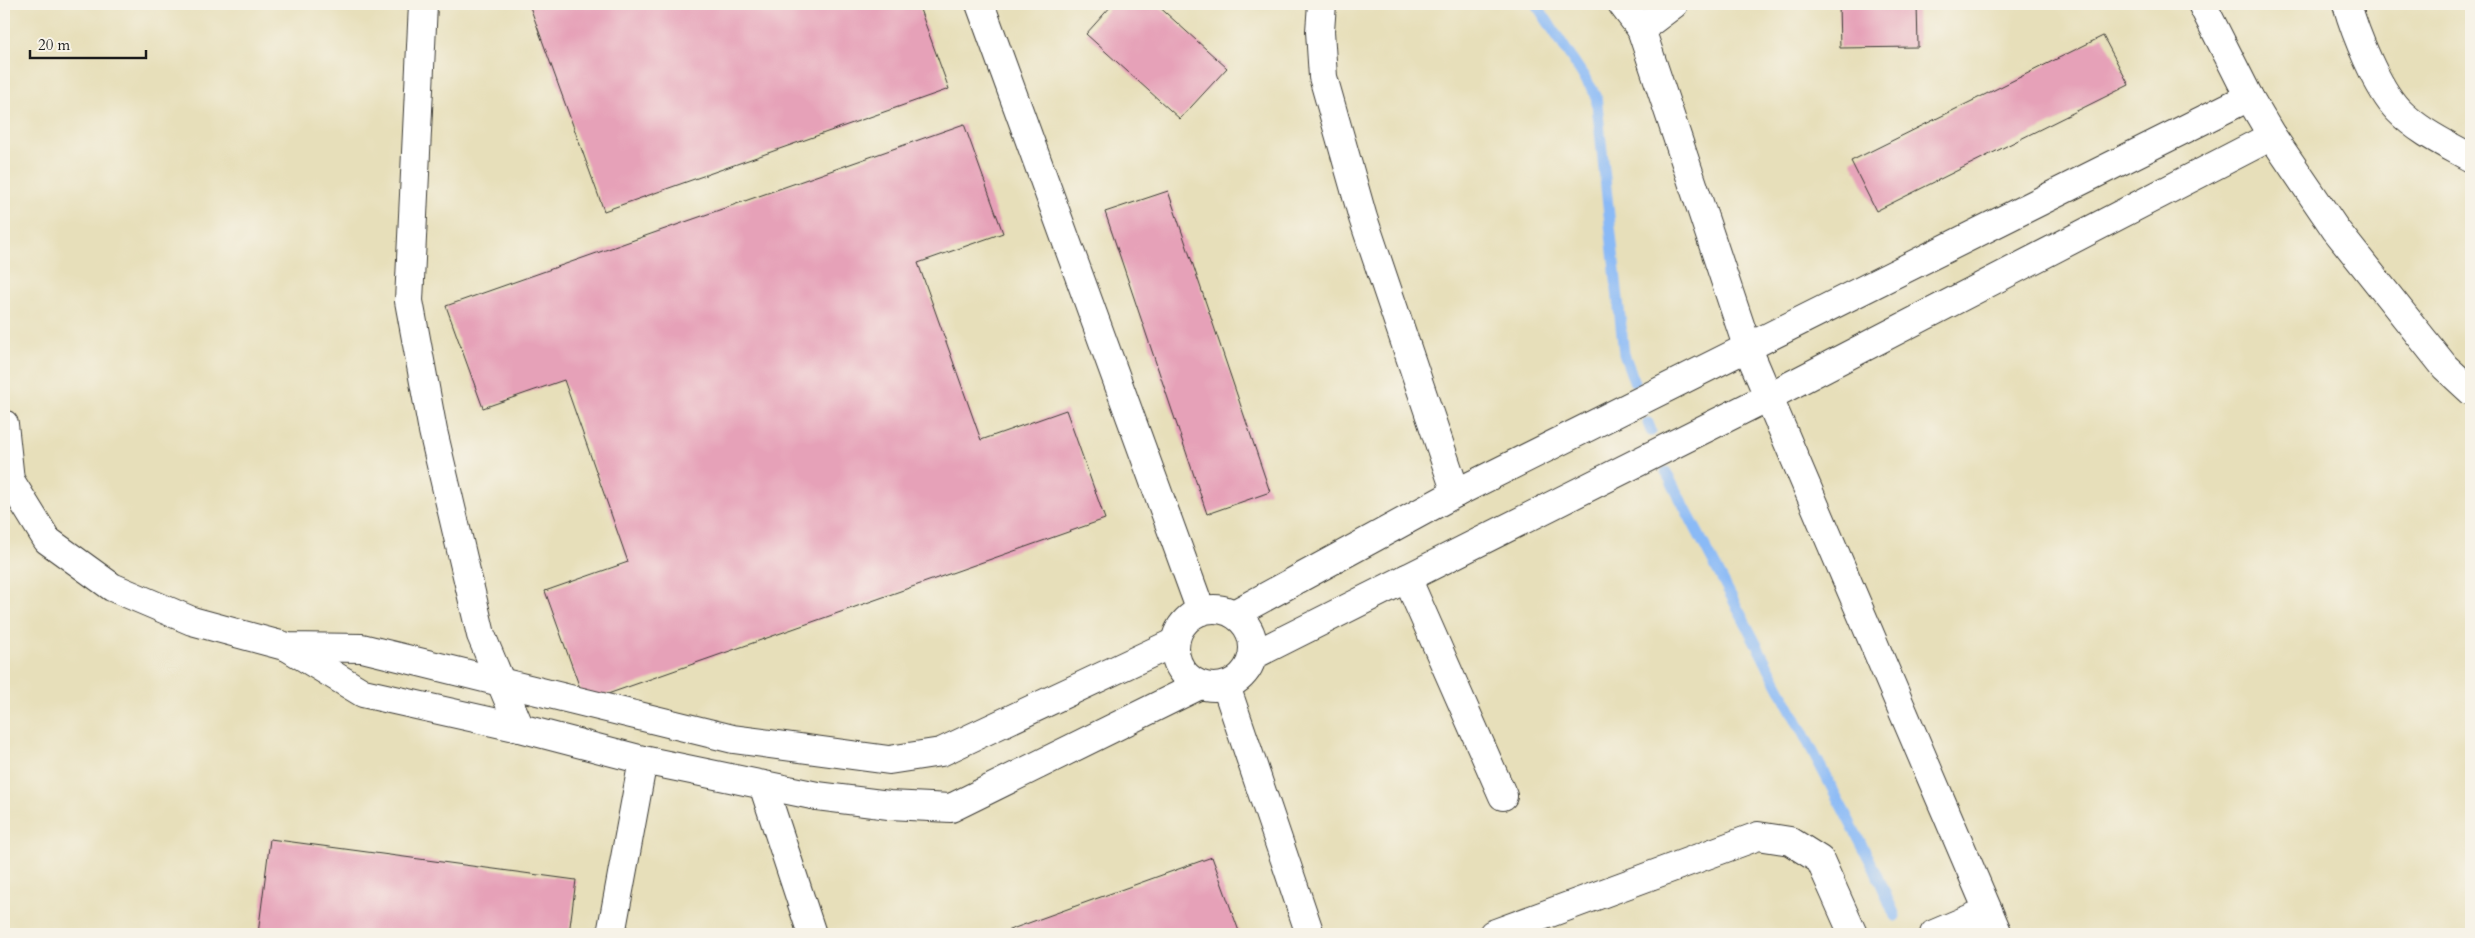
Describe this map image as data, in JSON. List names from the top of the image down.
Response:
{
  "scale_bar": "20 m"
}
